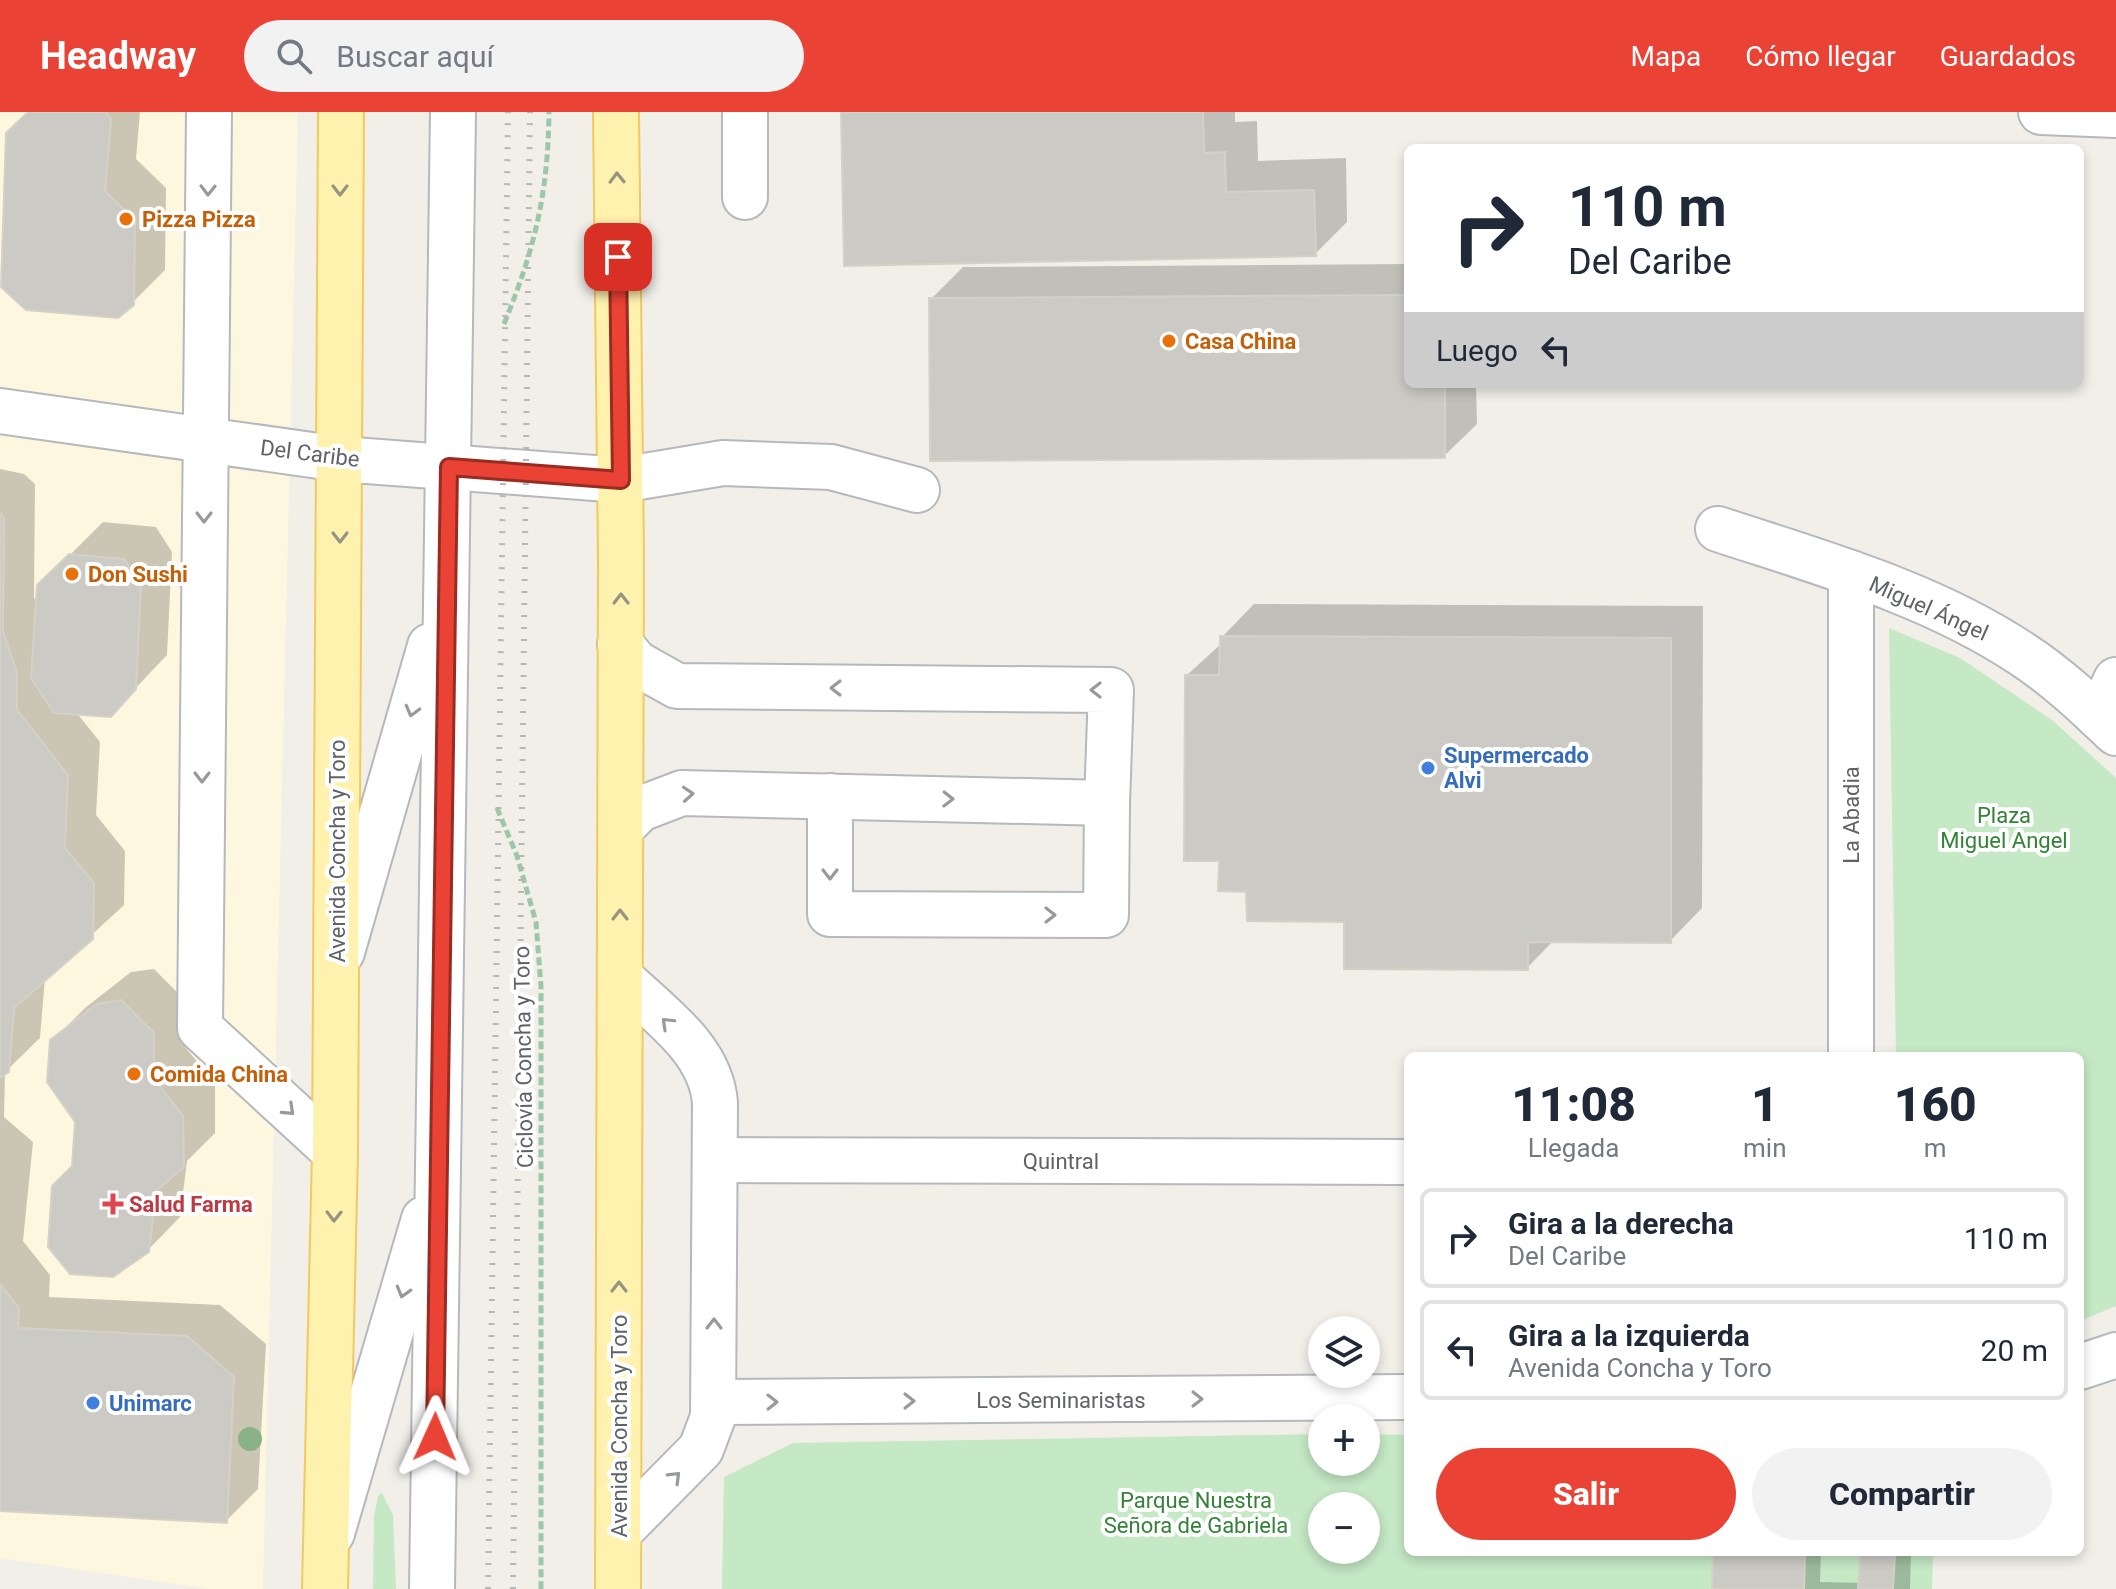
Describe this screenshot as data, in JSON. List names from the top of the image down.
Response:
{
  "streets": {
    "main road": ["Avenida Concha y Toro"],
    "street": [
      "Del Caribe",
      "Miguel Ángel",
      "La Abadia",
      "Quintral",
      "Los Seminaristas"
    ],
    "path": ["Ciclovía Concha y Toro"]
  },
  "crossings": [
    ["Del Caribe", "Avenida Concha y Toro"],
    ["Miguel Ángel", "La Abadia"]
  ],
  "one_way": ["Los Seminaristas"],
  "parks": ["Plaza Miguel Angel", "Parque Nuestra Señora de Gabriela"],
  "places": {
    "other": [
      "Pizza Pizza",
      "Casa China",
      "Don Sushi",
      "Supermercado Alvi",
      "Comida China",
      "Unimarc"
    ],
    "health": ["Salud Farma"]
  },
  "page": {
    "header": "Headway",
    "search": "Buscar aquí",
    "nav": ["Mapa", "Cómo llegar", "Guardados"],
    "turn": ["110 m", "Del Caribe"],
    "then": "Luego",
    "eta": [
      "11:08",
      "Llegada",
      "1",
      "min",
      "160",
      "m"
    ],
    "list": [
      {
        "name": "Gira a la derecha",
        "note": "Del Caribe",
        "value": "110 m"
      },
      {
        "name": "Gira a la izquierda",
        "note": "Avenida Concha y Toro",
        "value": "20 m"
      }
    ],
    "map_buttons": ["+", "−"],
    "buttons": ["Salir", "Compartir"]
  }
}
